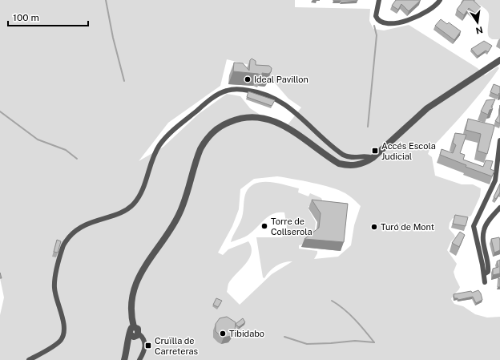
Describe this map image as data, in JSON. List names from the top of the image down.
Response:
{
  "places": {
    "other": [
      "Ideal Pavillon",
      "Torre de Collserola",
      "Turó de Mont",
      "Tibidabo"
    ],
    "transit": ["Accés Escola Judicial", "Cruïlla de Carreteras"]
  },
  "scale_bar": "100 m",
  "north": "bottom"
}
